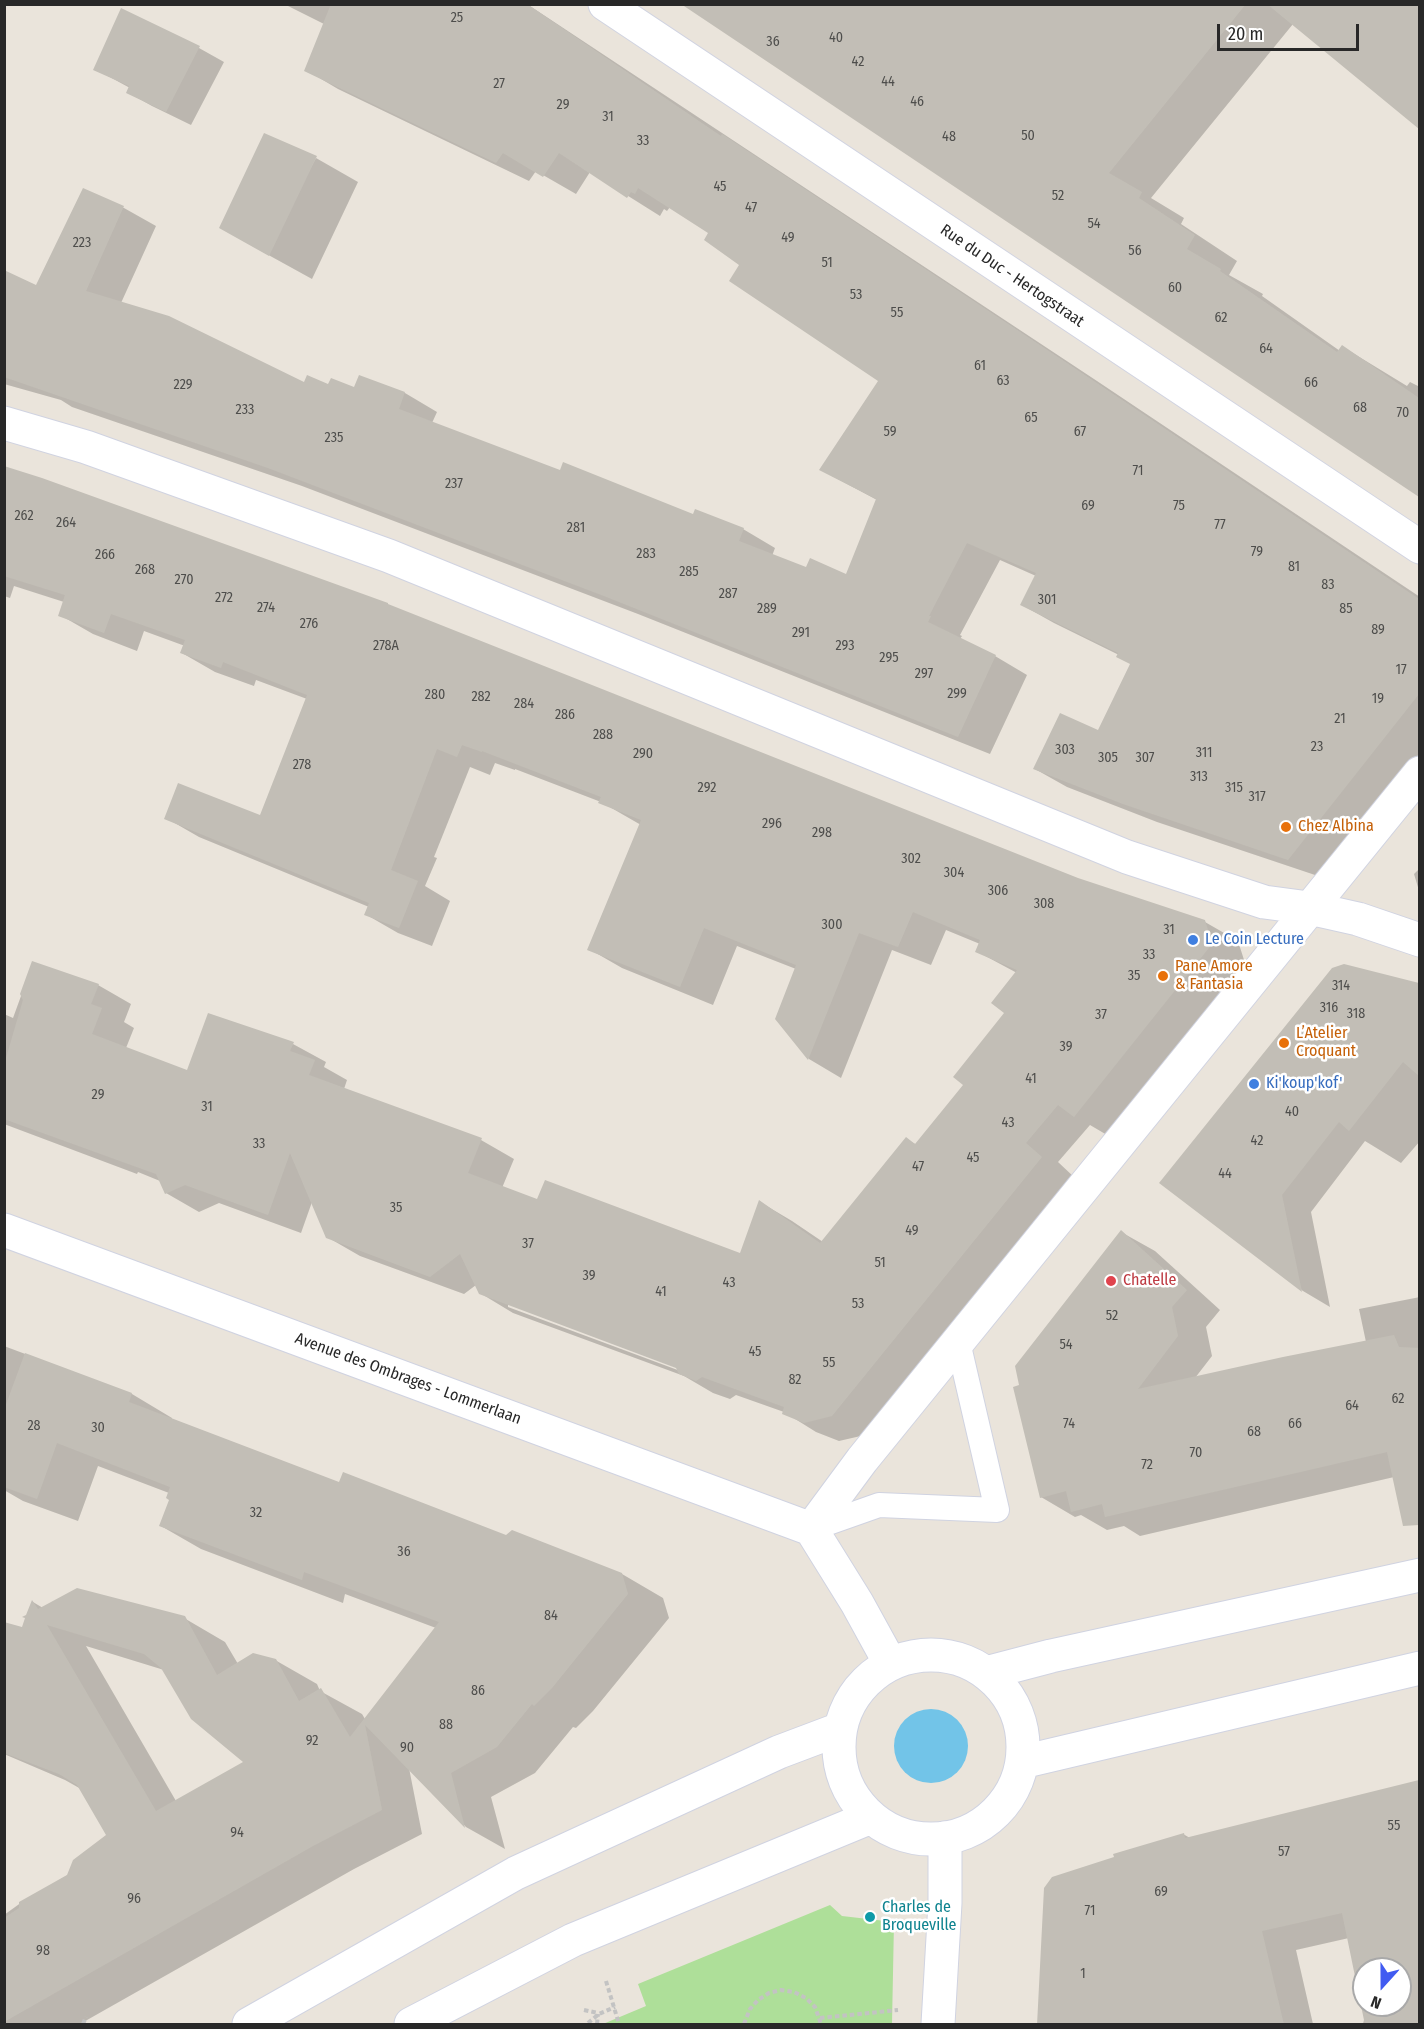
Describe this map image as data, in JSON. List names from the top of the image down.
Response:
{
  "streets": {
    "street": ["Rue du Duc - Hertogstraat", "Avenue des Ombrages - Lommerlaan"]
  },
  "places": [
    "Chez Albina",
    "Le Coin Lecture",
    "Pane Amore & Fantasia",
    "L’Atelier Croquant",
    "Ki'koup'kof'",
    "Chatelle",
    "Charles de Broqueville"
  ],
  "house_numbers": [
    "25",
    "40",
    "36",
    "42",
    "44",
    "27",
    "46",
    "29",
    "31",
    "50",
    "48",
    "33",
    "45",
    "52",
    "47",
    "54",
    "49",
    "223",
    "56",
    "51",
    "60",
    "53",
    "55",
    "62",
    "64",
    "61",
    "63",
    "66",
    "229",
    "68",
    "233",
    "70",
    "65",
    "59",
    "67",
    "235",
    "71",
    "237",
    "69",
    "75",
    "262",
    "264",
    "77",
    "281",
    "79",
    "283",
    "266",
    "81",
    "268",
    "285",
    "270",
    "83",
    "287",
    "272",
    "301",
    "274",
    "289",
    "85",
    "276",
    "89",
    "291",
    "278A",
    "293",
    "295",
    "17",
    "297",
    "299",
    "280",
    "282",
    "19",
    "284",
    "286",
    "21",
    "288",
    "23",
    "303",
    "311",
    "290",
    "305",
    "307",
    "278",
    "313",
    "292",
    "315",
    "317",
    "296",
    "298",
    "302",
    "304",
    "306",
    "308",
    "300",
    "31",
    "33",
    "35",
    "314",
    "316",
    "318",
    "37",
    "39",
    "41",
    "29",
    "31",
    "40",
    "43",
    "42",
    "33",
    "45",
    "47",
    "44",
    "35",
    "49",
    "37",
    "51",
    "39",
    "43",
    "41",
    "53",
    "52",
    "54",
    "45",
    "55",
    "82",
    "62",
    "64",
    "74",
    "66",
    "28",
    "30",
    "68",
    "70",
    "72",
    "32",
    "36",
    "84",
    "86",
    "88",
    "92",
    "90",
    "55",
    "94",
    "57",
    "69",
    "96",
    "71",
    "98",
    "1"
  ],
  "scale_bar": "20 m",
  "north": "bottom"
}
